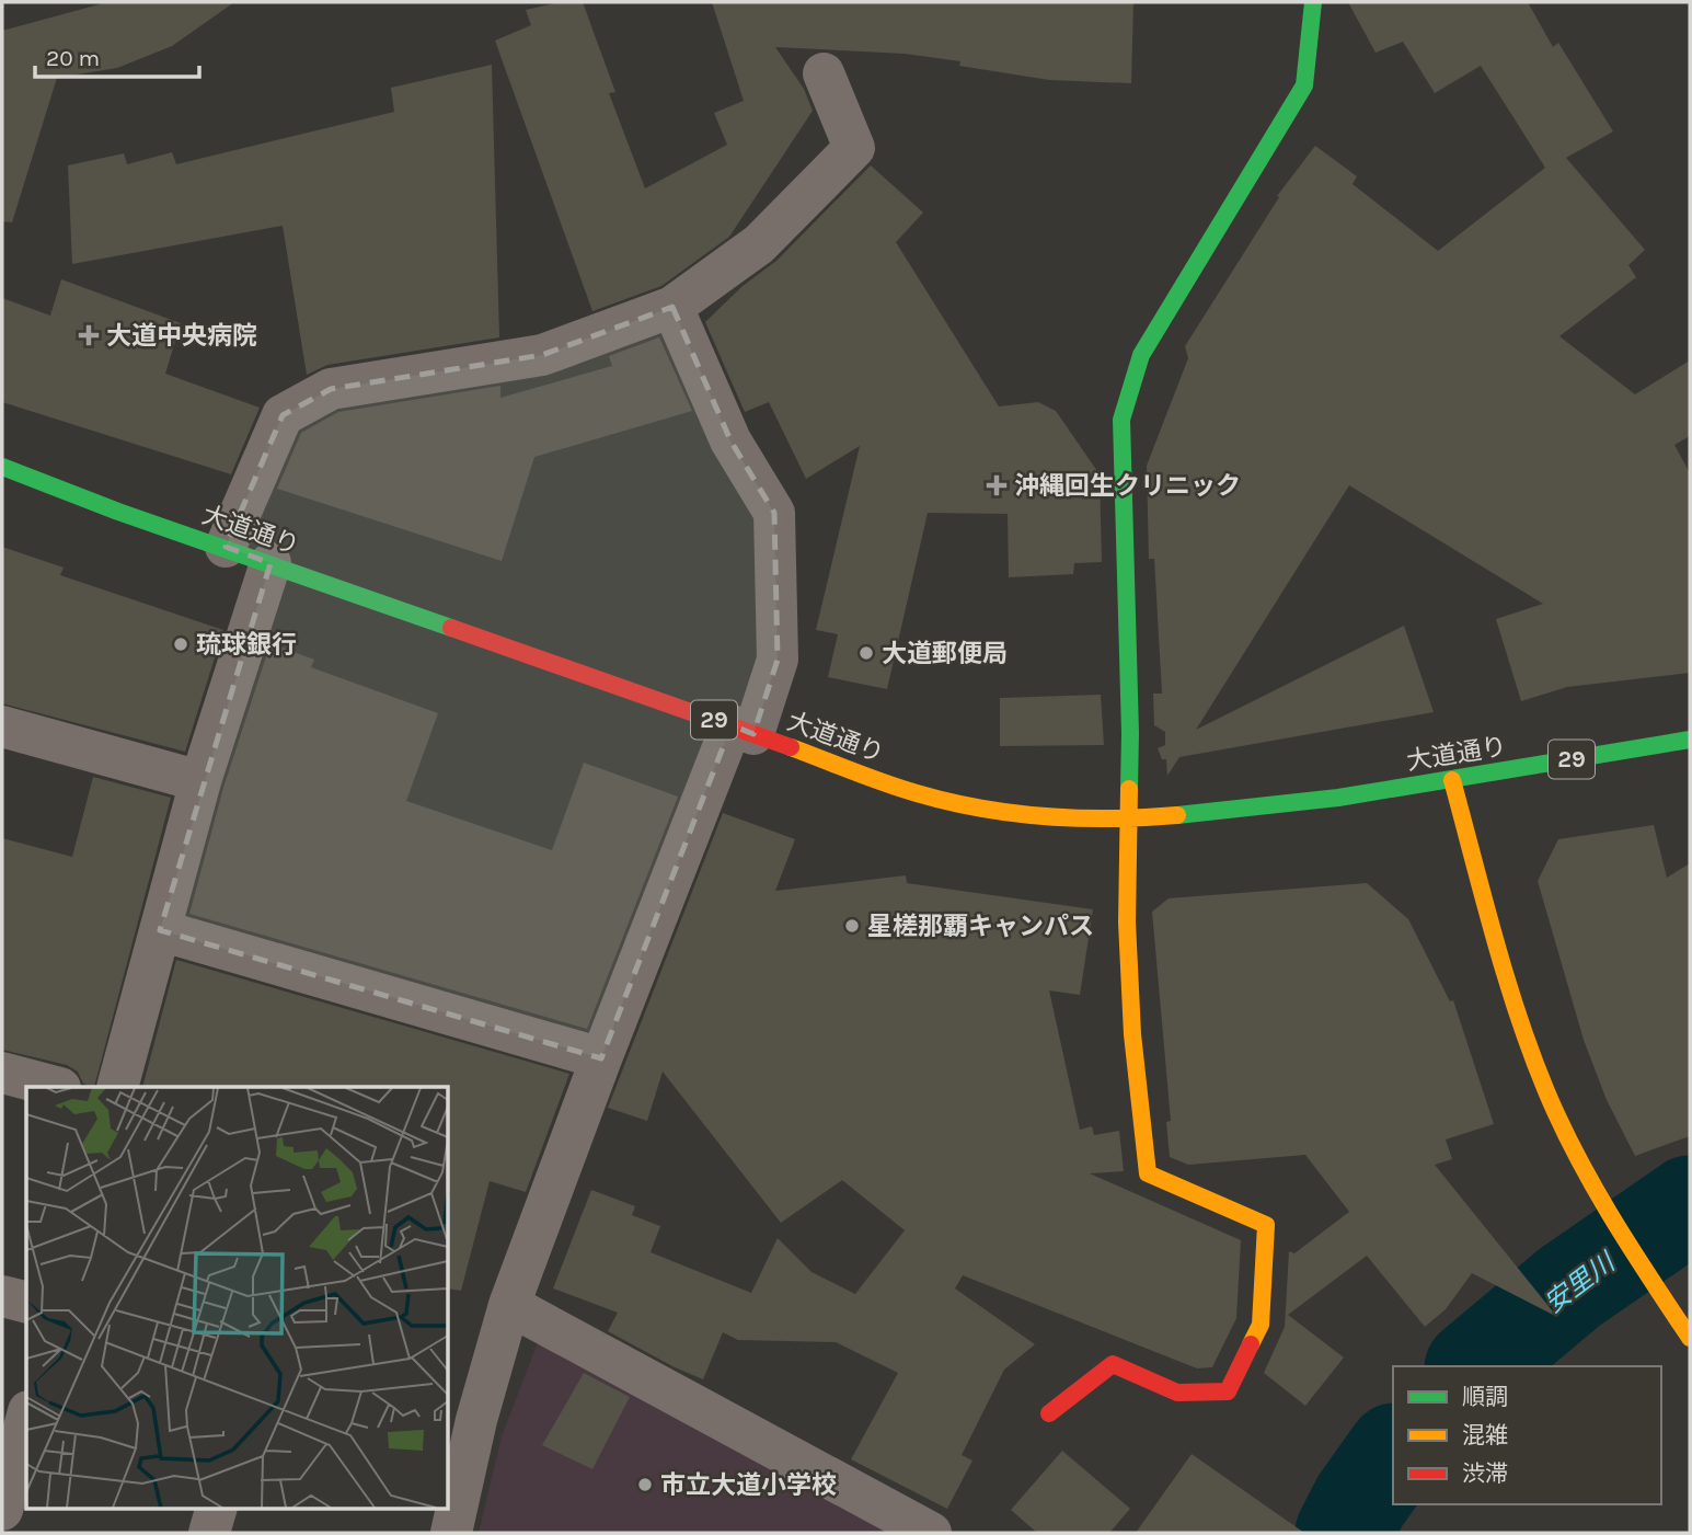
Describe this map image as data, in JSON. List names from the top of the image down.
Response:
{
  "streets": {
    "street": ["大道通り", "29"]
  },
  "water": ["安里川"],
  "places": {
    "health": ["大道中央病院", "沖縄回生クリニック"],
    "other": [
      "琉球銀行",
      "大道郵便局",
      "星槎那覇キャンパス",
      "市立大道小学校"
    ]
  },
  "legend": ["順調", "混雑", "渋滞"],
  "scale_bar": "20 m"
}
